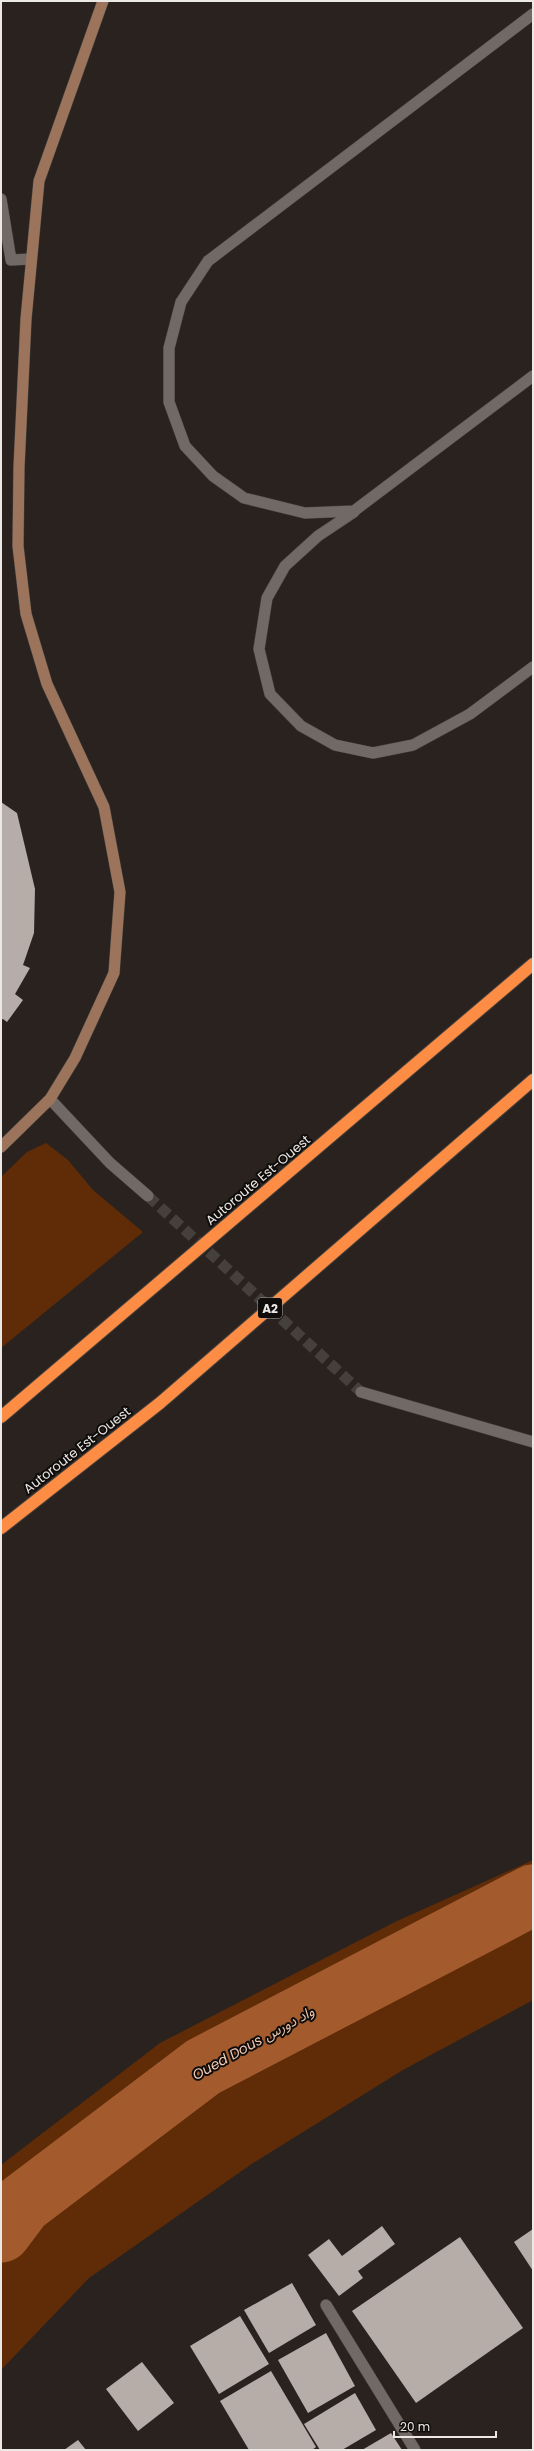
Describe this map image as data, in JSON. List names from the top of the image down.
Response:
{
  "streets": {
    "highway": ["Autoroute Est-Ouest", "A2"]
  },
  "water": ["Oued Dous واد دورس"],
  "scale_bar": "20 m"
}
